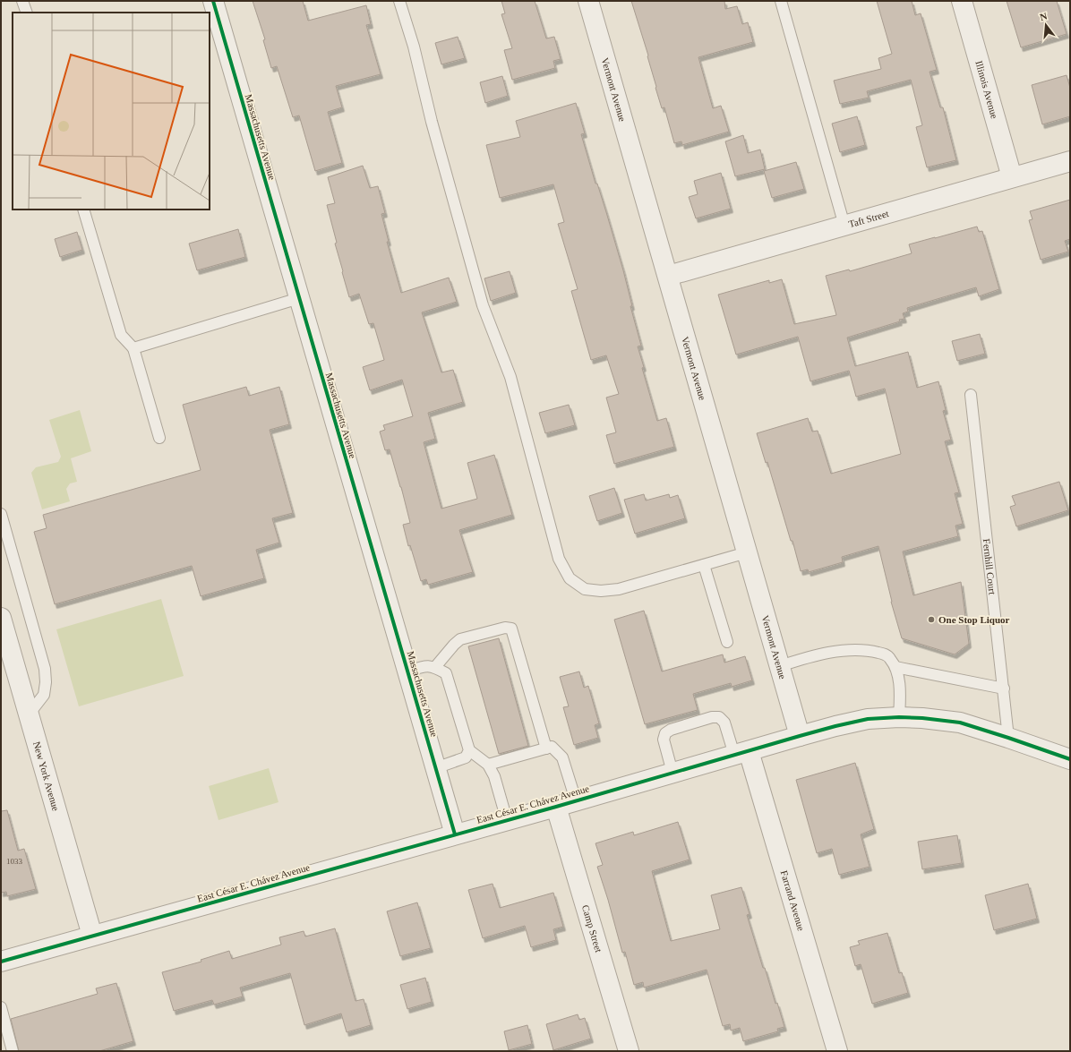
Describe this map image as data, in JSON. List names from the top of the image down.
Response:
{
  "streets": {
    "street": [
      "Vermont Avenue",
      "Illinois Avenue",
      "Massachusetts Avenue",
      "Taft Street",
      "New York Avenue",
      "East César E. Chávez Avenue",
      "Farrand Avenue",
      "Camp Street"
    ],
    "lane": ["Fernhill Court"]
  },
  "crossings": [
    ["Vermont Avenue", "Taft Street"],
    ["Vermont Avenue", "East César E. Chávez Avenue"],
    ["Illinois Avenue", "Taft Street"],
    ["Massachusetts Avenue", "East César E. Chávez Avenue"],
    ["Fernhill Court", "East César E. Chávez Avenue"],
    ["New York Avenue", "East César E. Chávez Avenue"],
    ["East César E. Chávez Avenue", "Farrand Avenue"],
    ["East César E. Chávez Avenue", "Camp Street"]
  ],
  "places": ["One Stop Liquor"],
  "house_numbers": ["1033"],
  "north": "top"
}
